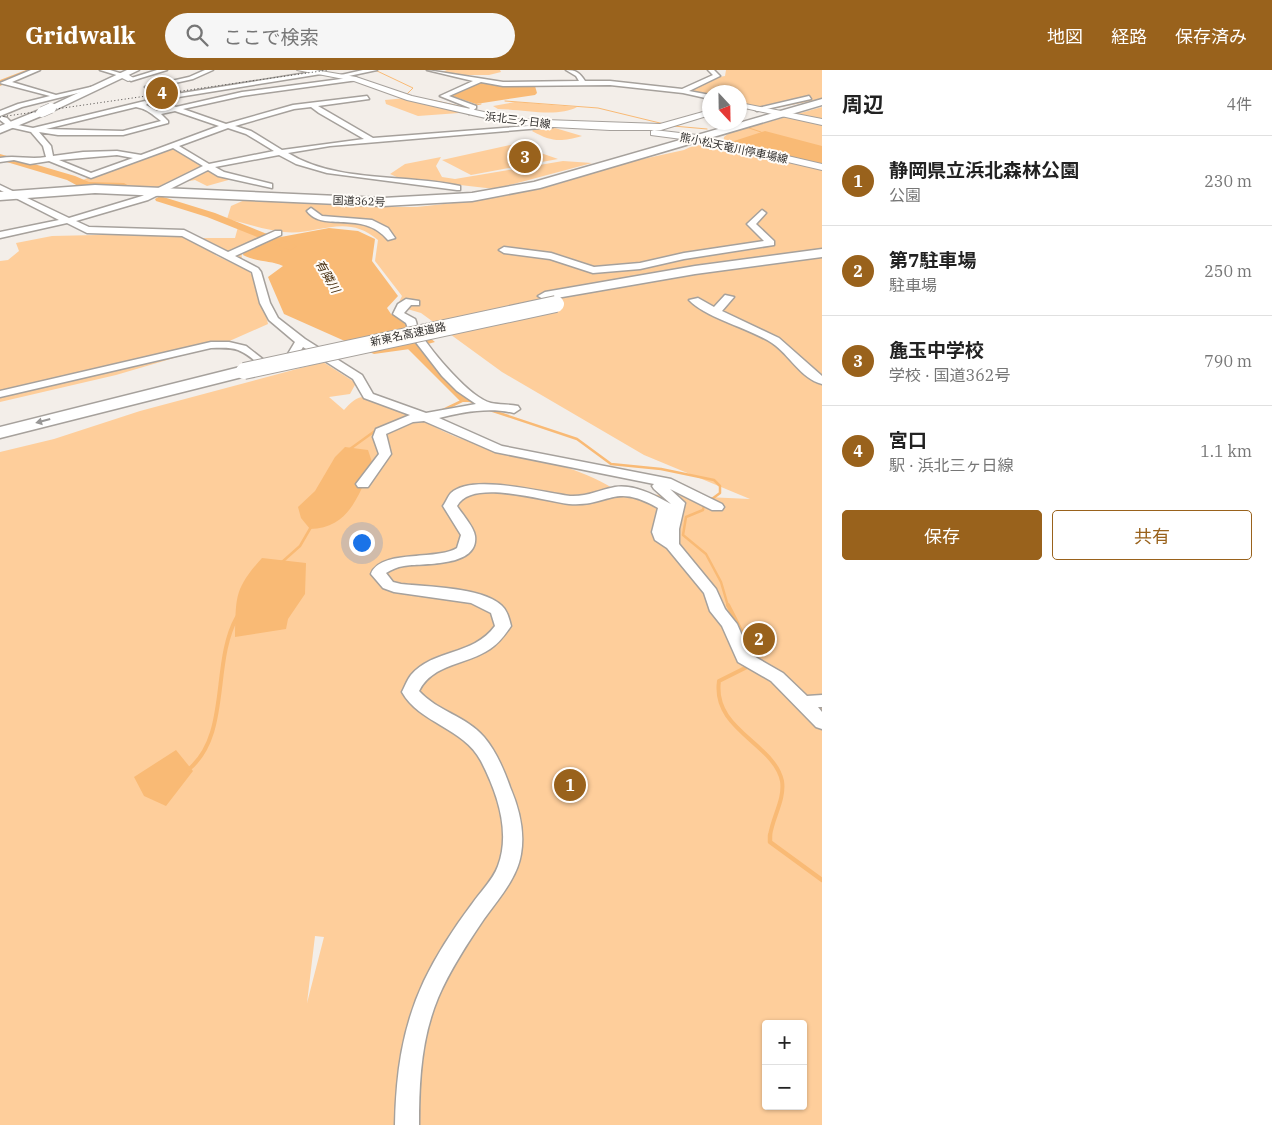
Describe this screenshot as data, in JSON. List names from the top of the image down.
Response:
{
  "streets": {
    "highway": ["国道362号", "新東名高速道路"],
    "main road": ["浜北三ヶ日線", "熊小松天竜川停車場線"]
  },
  "crossings": [
    ["浜北三ヶ日線", "熊小松天竜川停車場線"],
    ["熊小松天竜川停車場線", "国道362号"]
  ],
  "water": ["有隣川"],
  "north": "bottom",
  "page": {
    "header": "Gridwalk",
    "search": "ここで検索",
    "nav": ["地図", "経路", "保存済み"],
    "heading": ["周辺", "4件"],
    "pins": [
      "4",
      "3",
      "2",
      "1"
    ],
    "list": [
      {
        "mark": "1",
        "name": "静岡県立浜北森林公園",
        "note": "公園",
        "value": "230 m"
      },
      {
        "mark": "2",
        "name": "第7駐車場",
        "note": "駐車場",
        "value": "250 m"
      },
      {
        "mark": "3",
        "name": "麁玉中学校",
        "note": "学校 · 国道362号",
        "value": "790 m"
      },
      {
        "mark": "4",
        "name": "宮口",
        "note": "駅 · 浜北三ヶ日線",
        "value": "1.1 km"
      }
    ],
    "buttons": ["保存", "共有"],
    "map_buttons": ["+", "−"]
  }
}
